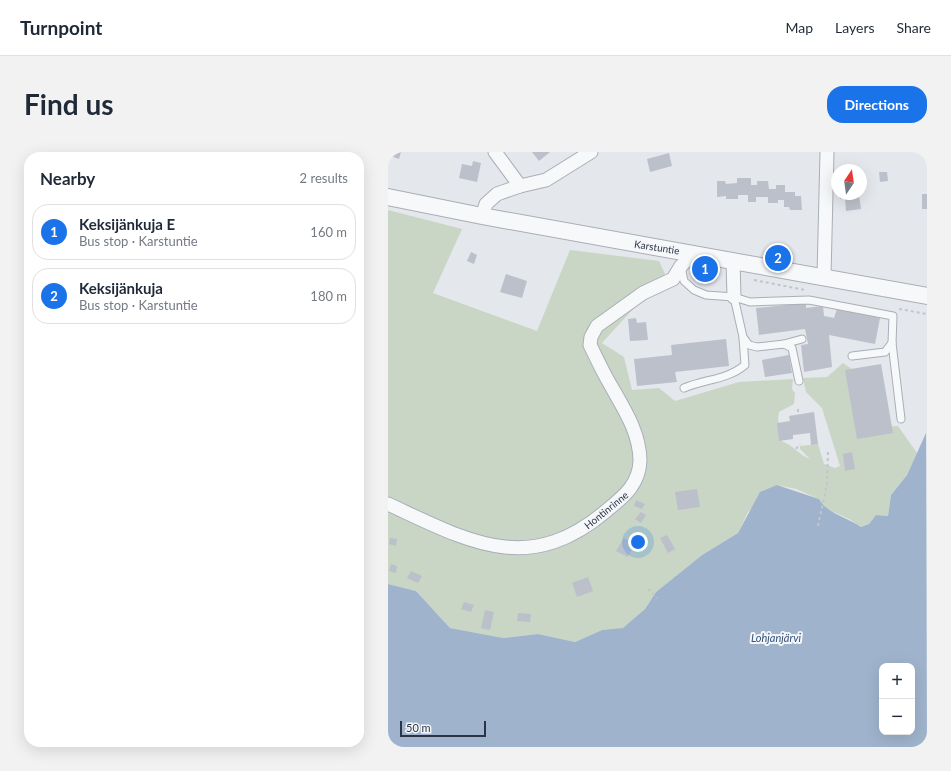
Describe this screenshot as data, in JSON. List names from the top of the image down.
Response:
{
  "streets": {
    "street": ["Karstuntie", "Hontinrinne"]
  },
  "crossings": [
    ["Karstuntie", "Hontinrinne"]
  ],
  "water": ["Lohjanjärvi"],
  "scale_bar": "50 m",
  "north": "top",
  "page": {
    "header": "Turnpoint",
    "nav": ["Map", "Layers", "Share"],
    "buttons": "Directions",
    "title": "Find us",
    "heading": ["Nearby", "2 results"],
    "list": [
      {
        "mark": "1",
        "name": "Keksijänkuja E",
        "note": "Bus stop · Karstuntie",
        "value": "160 m"
      },
      {
        "mark": "2",
        "name": "Keksijänkuja",
        "note": "Bus stop · Karstuntie",
        "value": "180 m"
      }
    ],
    "pins": ["2", "1"],
    "map_buttons": ["+", "−"],
    "scale": "50 m"
  }
}
